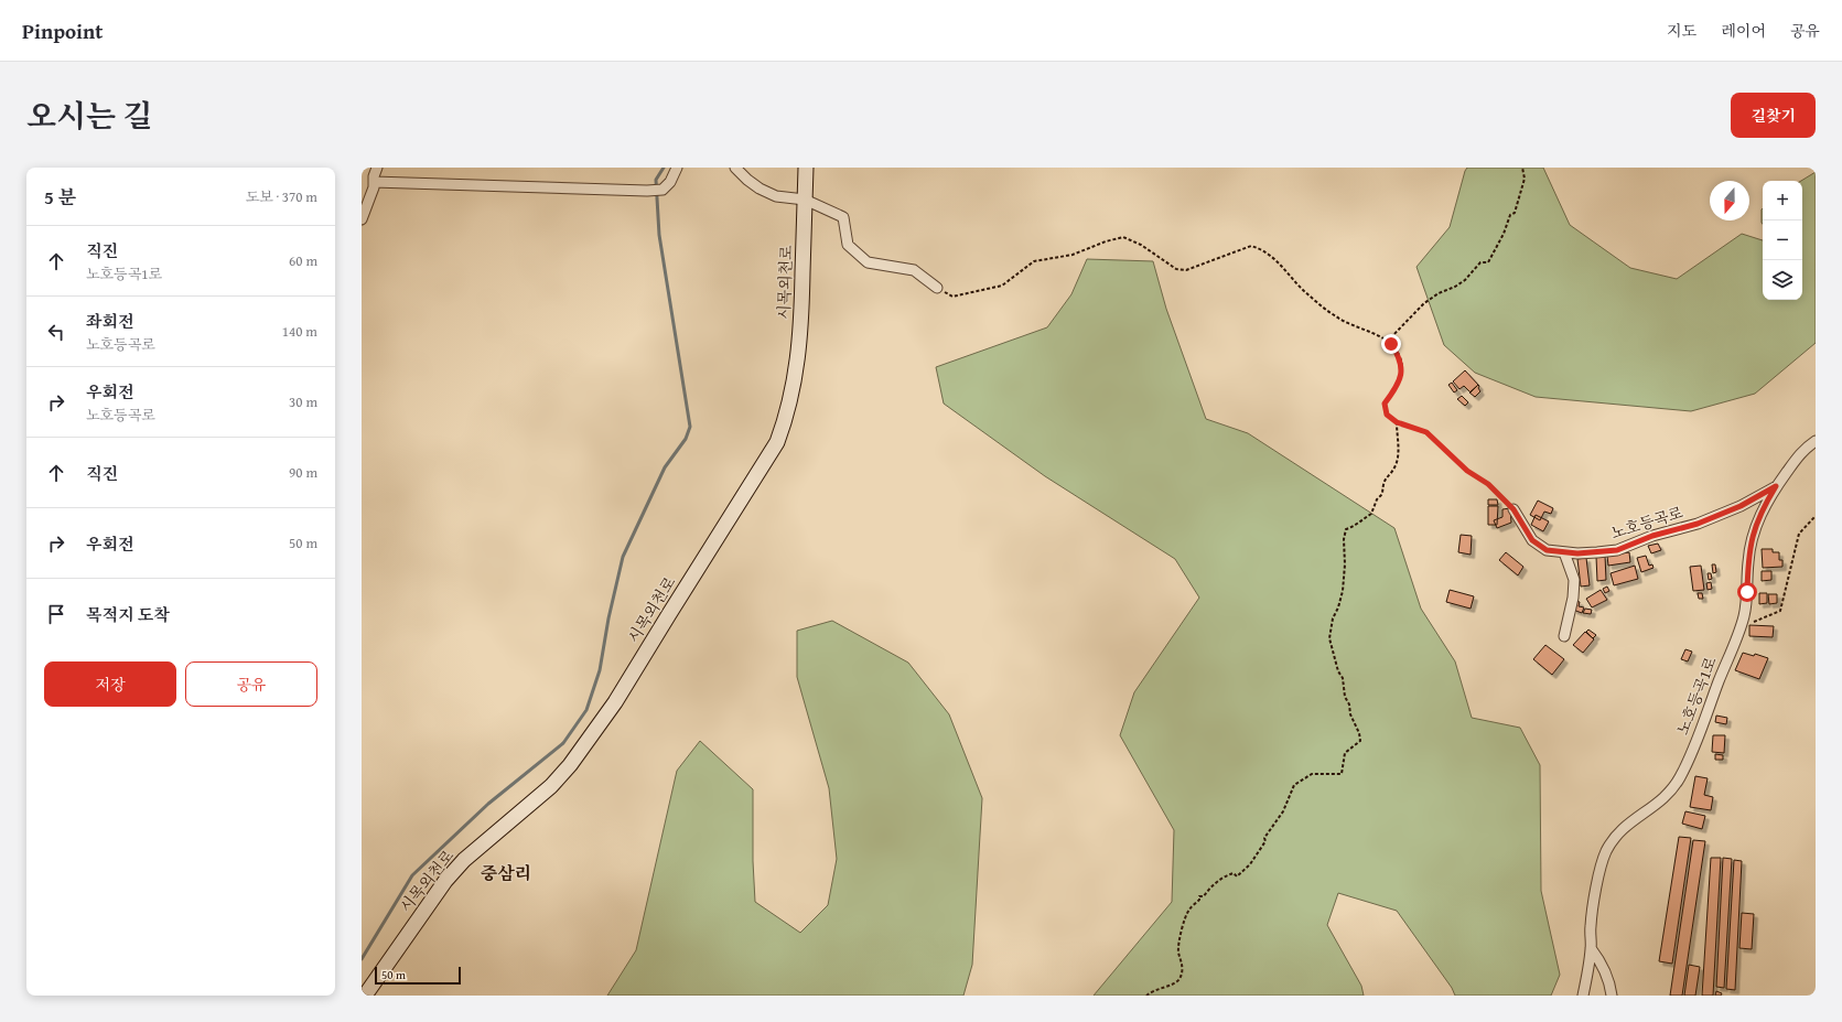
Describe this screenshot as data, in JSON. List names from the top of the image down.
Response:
{
  "streets": {
    "street": ["시목외천로", "노호등곡로", "노호등곡1로"]
  },
  "crossings": [
    ["노호등곡로", "노호등곡1로"]
  ],
  "districts": ["중삼리"],
  "scale_bar": "50 m",
  "north": "bottom",
  "page": {
    "header": "Pinpoint",
    "nav": ["지도", "레이어", "공유"],
    "title": "오시는 길",
    "buttons": [
      "길찾기",
      ["저장", "공유"]
    ],
    "heading": ["5 분", "도보 · 370 m"],
    "map_buttons": ["+", "−"],
    "list": [
      ["직진", "노호등곡1로", "60 m"],
      ["좌회전", "노호등곡로", "140 m"],
      ["우회전", "노호등곡로", "30 m"],
      ["직진", "90 m"],
      ["우회전", "50 m"],
      "목적지 도착"
    ],
    "scale": "50 m"
  }
}
